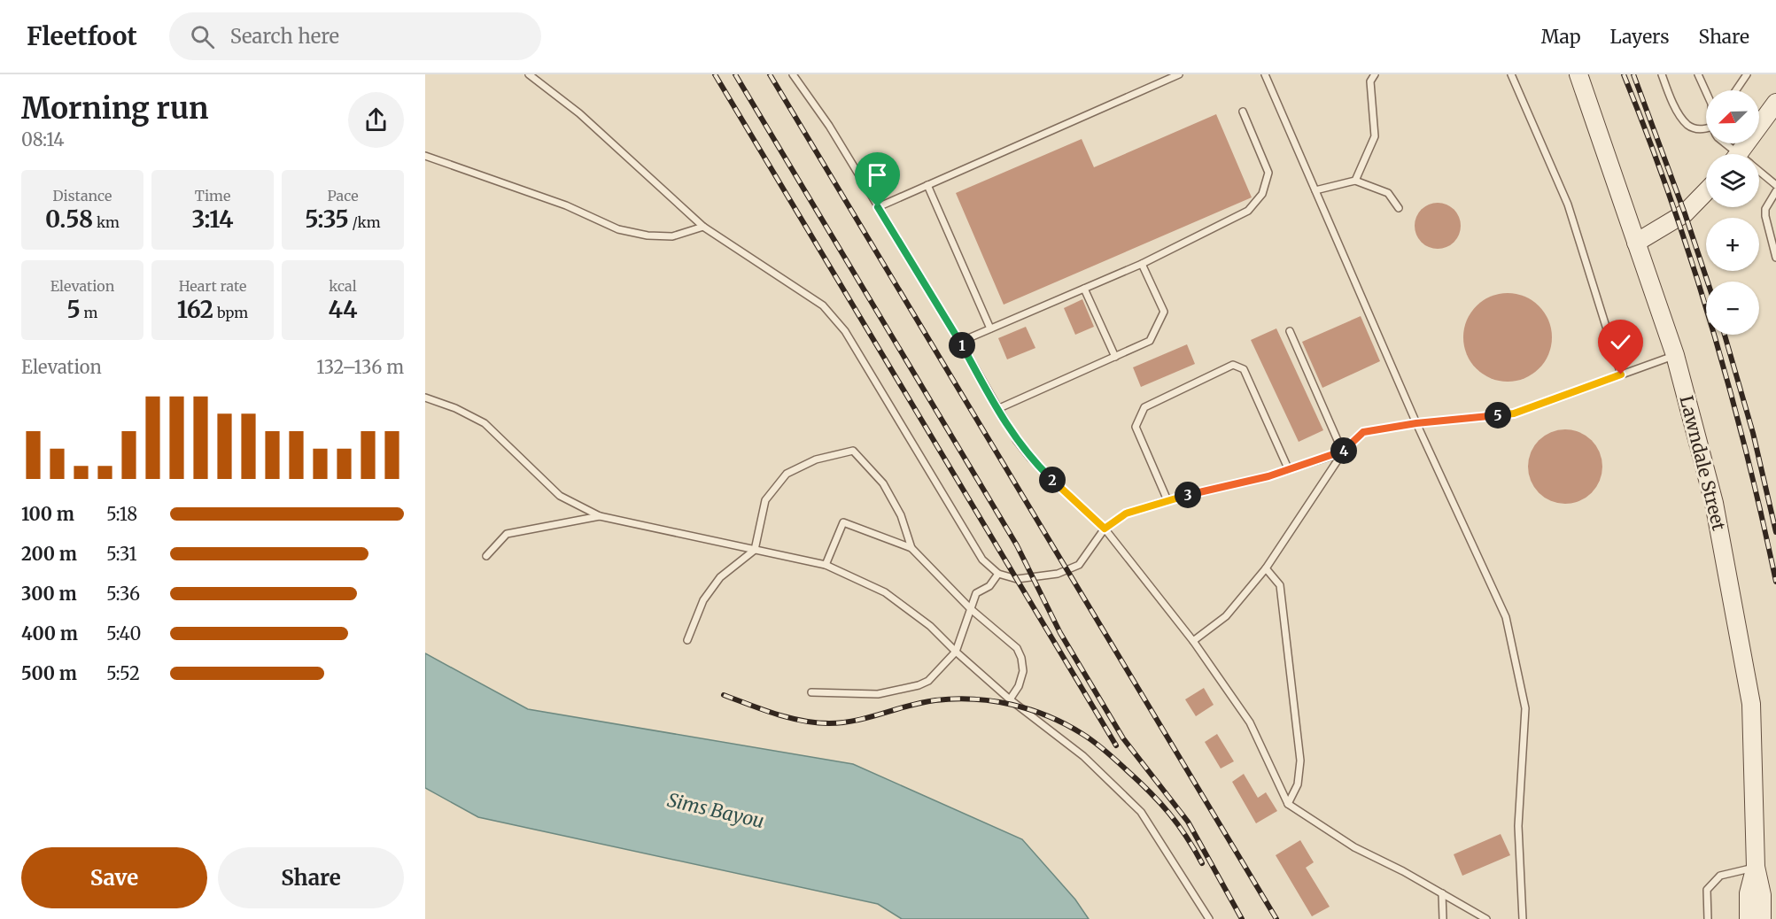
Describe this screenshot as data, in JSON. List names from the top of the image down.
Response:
{
  "streets": {
    "main road": ["Lawndale Street"]
  },
  "water": ["Sims Bayou"],
  "north": "bottom left",
  "page": {
    "header": "Fleetfoot",
    "search": "Search here",
    "nav": ["Map", "Layers", "Share"],
    "heading": ["Morning run", "08:14"],
    "map_buttons": ["+", "−"],
    "stats": [
      ["Distance", "0.58 km"],
      ["Time", "3:14"],
      ["Pace", "5:35 /km"],
      ["Elevation", "5 m"],
      ["Heart rate", "162 bpm"],
      ["kcal", "44"]
    ],
    "pins": [
      "1",
      "5",
      "4",
      "2",
      "3"
    ],
    "chart": ["Elevation", "132–136 m"],
    "list": [
      {
        "name": "100 m",
        "note": "5:18"
      },
      {
        "name": "200 m",
        "note": "5:31"
      },
      {
        "name": "300 m",
        "note": "5:36"
      },
      {
        "name": "400 m",
        "note": "5:40"
      },
      {
        "name": "500 m",
        "note": "5:52"
      }
    ],
    "buttons": ["Save", "Share"]
  }
}
